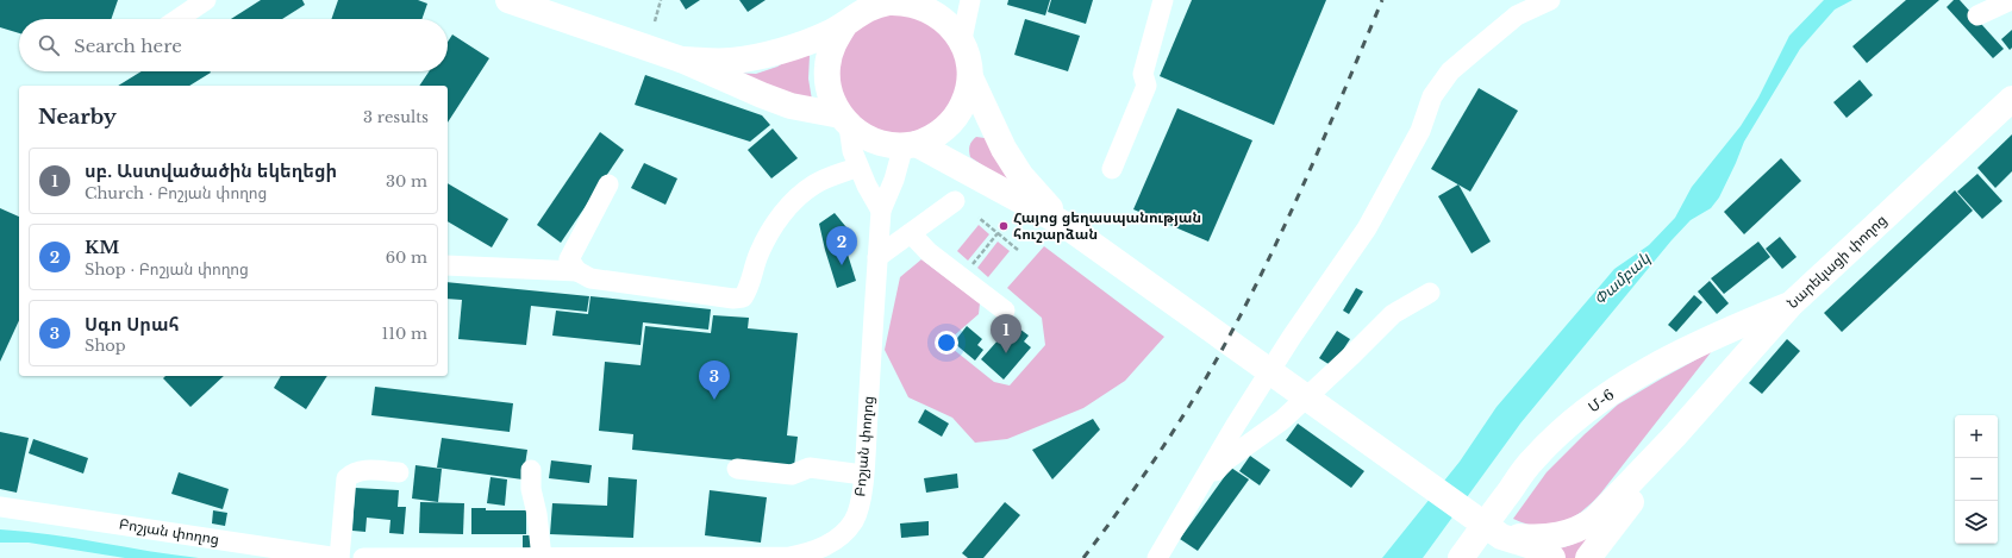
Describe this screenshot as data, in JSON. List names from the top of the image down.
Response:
{
  "streets": {
    "highway": ["Նարեկացի փողոց", "Մ-6"],
    "street": ["Բոշյան փողոց"]
  },
  "crossings": [
    ["Նարեկացի փողոց", "Մ-6"]
  ],
  "water": ["Փամբակ"],
  "places": ["Հայոց ցեղասպանության հուշարձան"],
  "page": {
    "search": "Search here",
    "heading": ["Nearby", "3 results"],
    "list": [
      {
        "mark": "1",
        "name": "սբ. Աստվածածին եկեղեցի",
        "note": "Church · Բոշյան փողոց",
        "value": "30 m"
      },
      {
        "mark": "2",
        "name": "KM",
        "note": "Shop · Բոշյան փողոց",
        "value": "60 m"
      },
      {
        "mark": "3",
        "name": "Սգո Սրահ",
        "note": "Shop",
        "value": "110 m"
      }
    ],
    "pins": ["2", "1", "3"],
    "map_buttons": ["+", "−"]
  }
}
